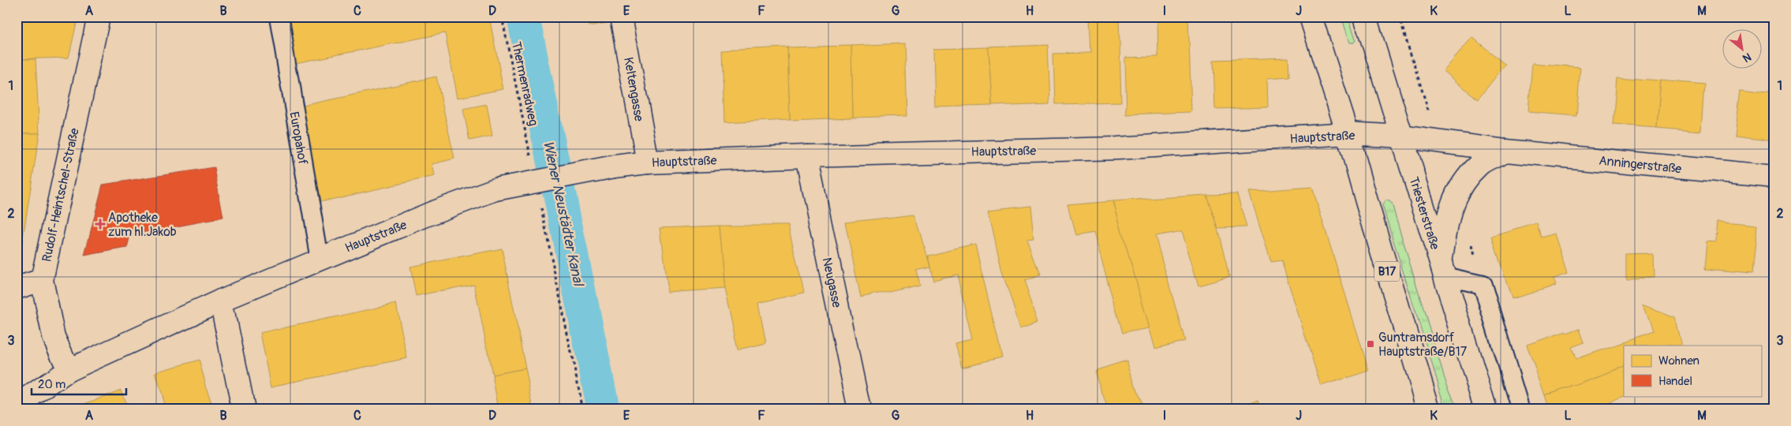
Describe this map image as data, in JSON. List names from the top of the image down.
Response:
{
  "streets": {
    "street": [
      "Keltengasse",
      "Hauptstraße",
      "Anningerstraße",
      "Rudolf-Heintschel-Straße",
      "Triesterstraße",
      "B17",
      "Neugasse"
    ],
    "lane": ["Europahof"],
    "path": ["Thermenradweg"]
  },
  "crossings": [
    ["Keltengasse", "Hauptstraße"],
    ["Hauptstraße", "Europahof"],
    ["Hauptstraße", "Anningerstraße"],
    ["Hauptstraße", "Rudolf-Heintschel-Straße"],
    ["Hauptstraße", "Triesterstraße"],
    ["Hauptstraße", "B17"],
    ["Hauptstraße", "Neugasse"],
    ["Anningerstraße", "Triesterstraße"]
  ],
  "water": ["Wiener Neustädter Kanal"],
  "places": {
    "health": ["Apotheke zum hl.Jakob"],
    "transit": ["Guntramsdorf Hauptstraße/B17"]
  },
  "legend": ["Wohnen", "Handel"],
  "scale_bar": "20 m",
  "north": "bottom right",
  "grid": {
    "columns": [
      "A",
      "B",
      "C",
      "D",
      "E",
      "F",
      "G",
      "H",
      "I",
      "J",
      "K",
      "L",
      "M"
    ],
    "rows": ["1", "2", "3"]
  }
}
